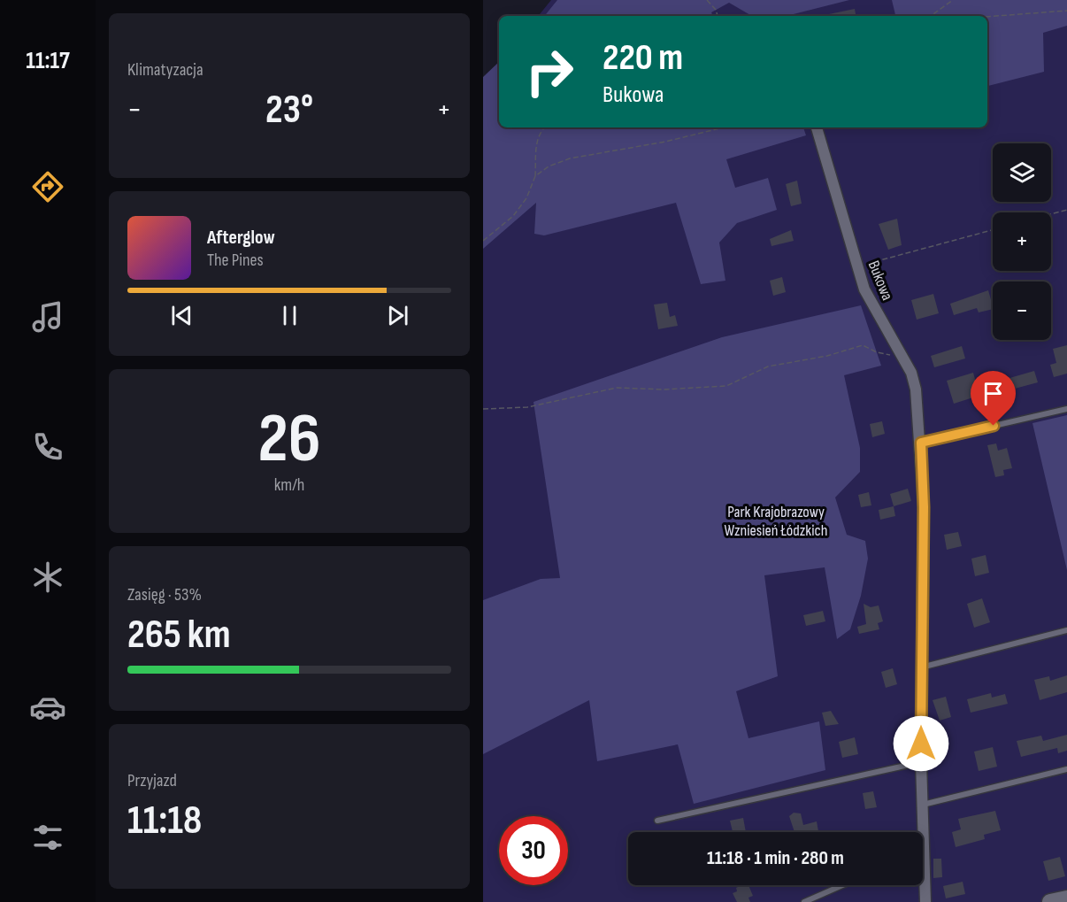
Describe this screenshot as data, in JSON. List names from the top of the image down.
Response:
{
  "streets": {
    "street": ["Bukowa"]
  },
  "parks": ["Park Krajobrazowy Wzniesień Łódzkich"],
  "page": {
    "tabs": "11:17",
    "tile": [
      "Klimatyzacja",
      ["26", "km/h"],
      ["Zasięg · 53%", "265 km"],
      ["Przyjazd", "11:18"]
    ],
    "turn": ["220 m", "Bukowa"],
    "heat": ["−", "23°", "+"],
    "map_buttons": ["+", "−"],
    "song": ["Afterglow", "The Pines"],
    "limit": "30",
    "trip": "11:18 · 1 min · 280 m"
  }
}
